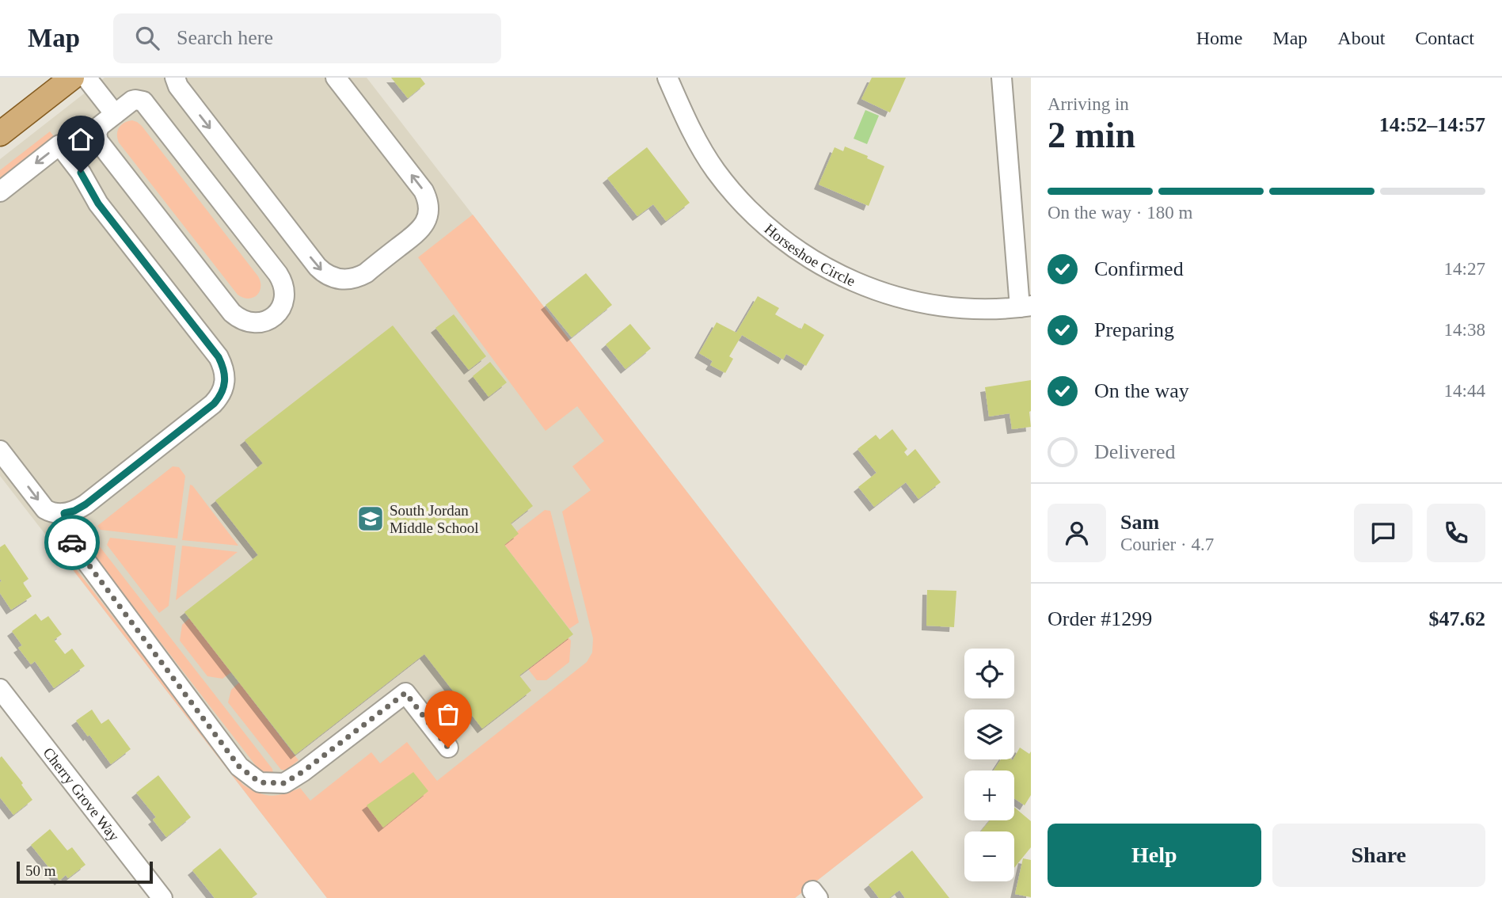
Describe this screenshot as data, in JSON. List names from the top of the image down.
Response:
{
  "streets": {
    "street": ["Horseshoe Circle", "Cherry Grove Way"]
  },
  "places": {
    "school or university": ["South Jordan Middle School"]
  },
  "scale_bar": "50 m",
  "page": {
    "header": "Map",
    "search": "Search here",
    "nav": [
      "Home",
      "Map",
      "About",
      "Contact"
    ],
    "heading": ["2 min", "Arriving in", "14:52–14:57"],
    "panel": [
      "Sam",
      "Courier · 4.7",
      "Order #1299",
      "$47.62"
    ],
    "bar": "On the way · 180 m",
    "list": [
      ["Confirmed", "14:27"],
      ["Preparing", "14:38"],
      ["On the way", "14:44"],
      "Delivered"
    ],
    "map_buttons": ["+", "−"],
    "buttons": ["Help", "Share"],
    "scale": "50 m"
  }
}
